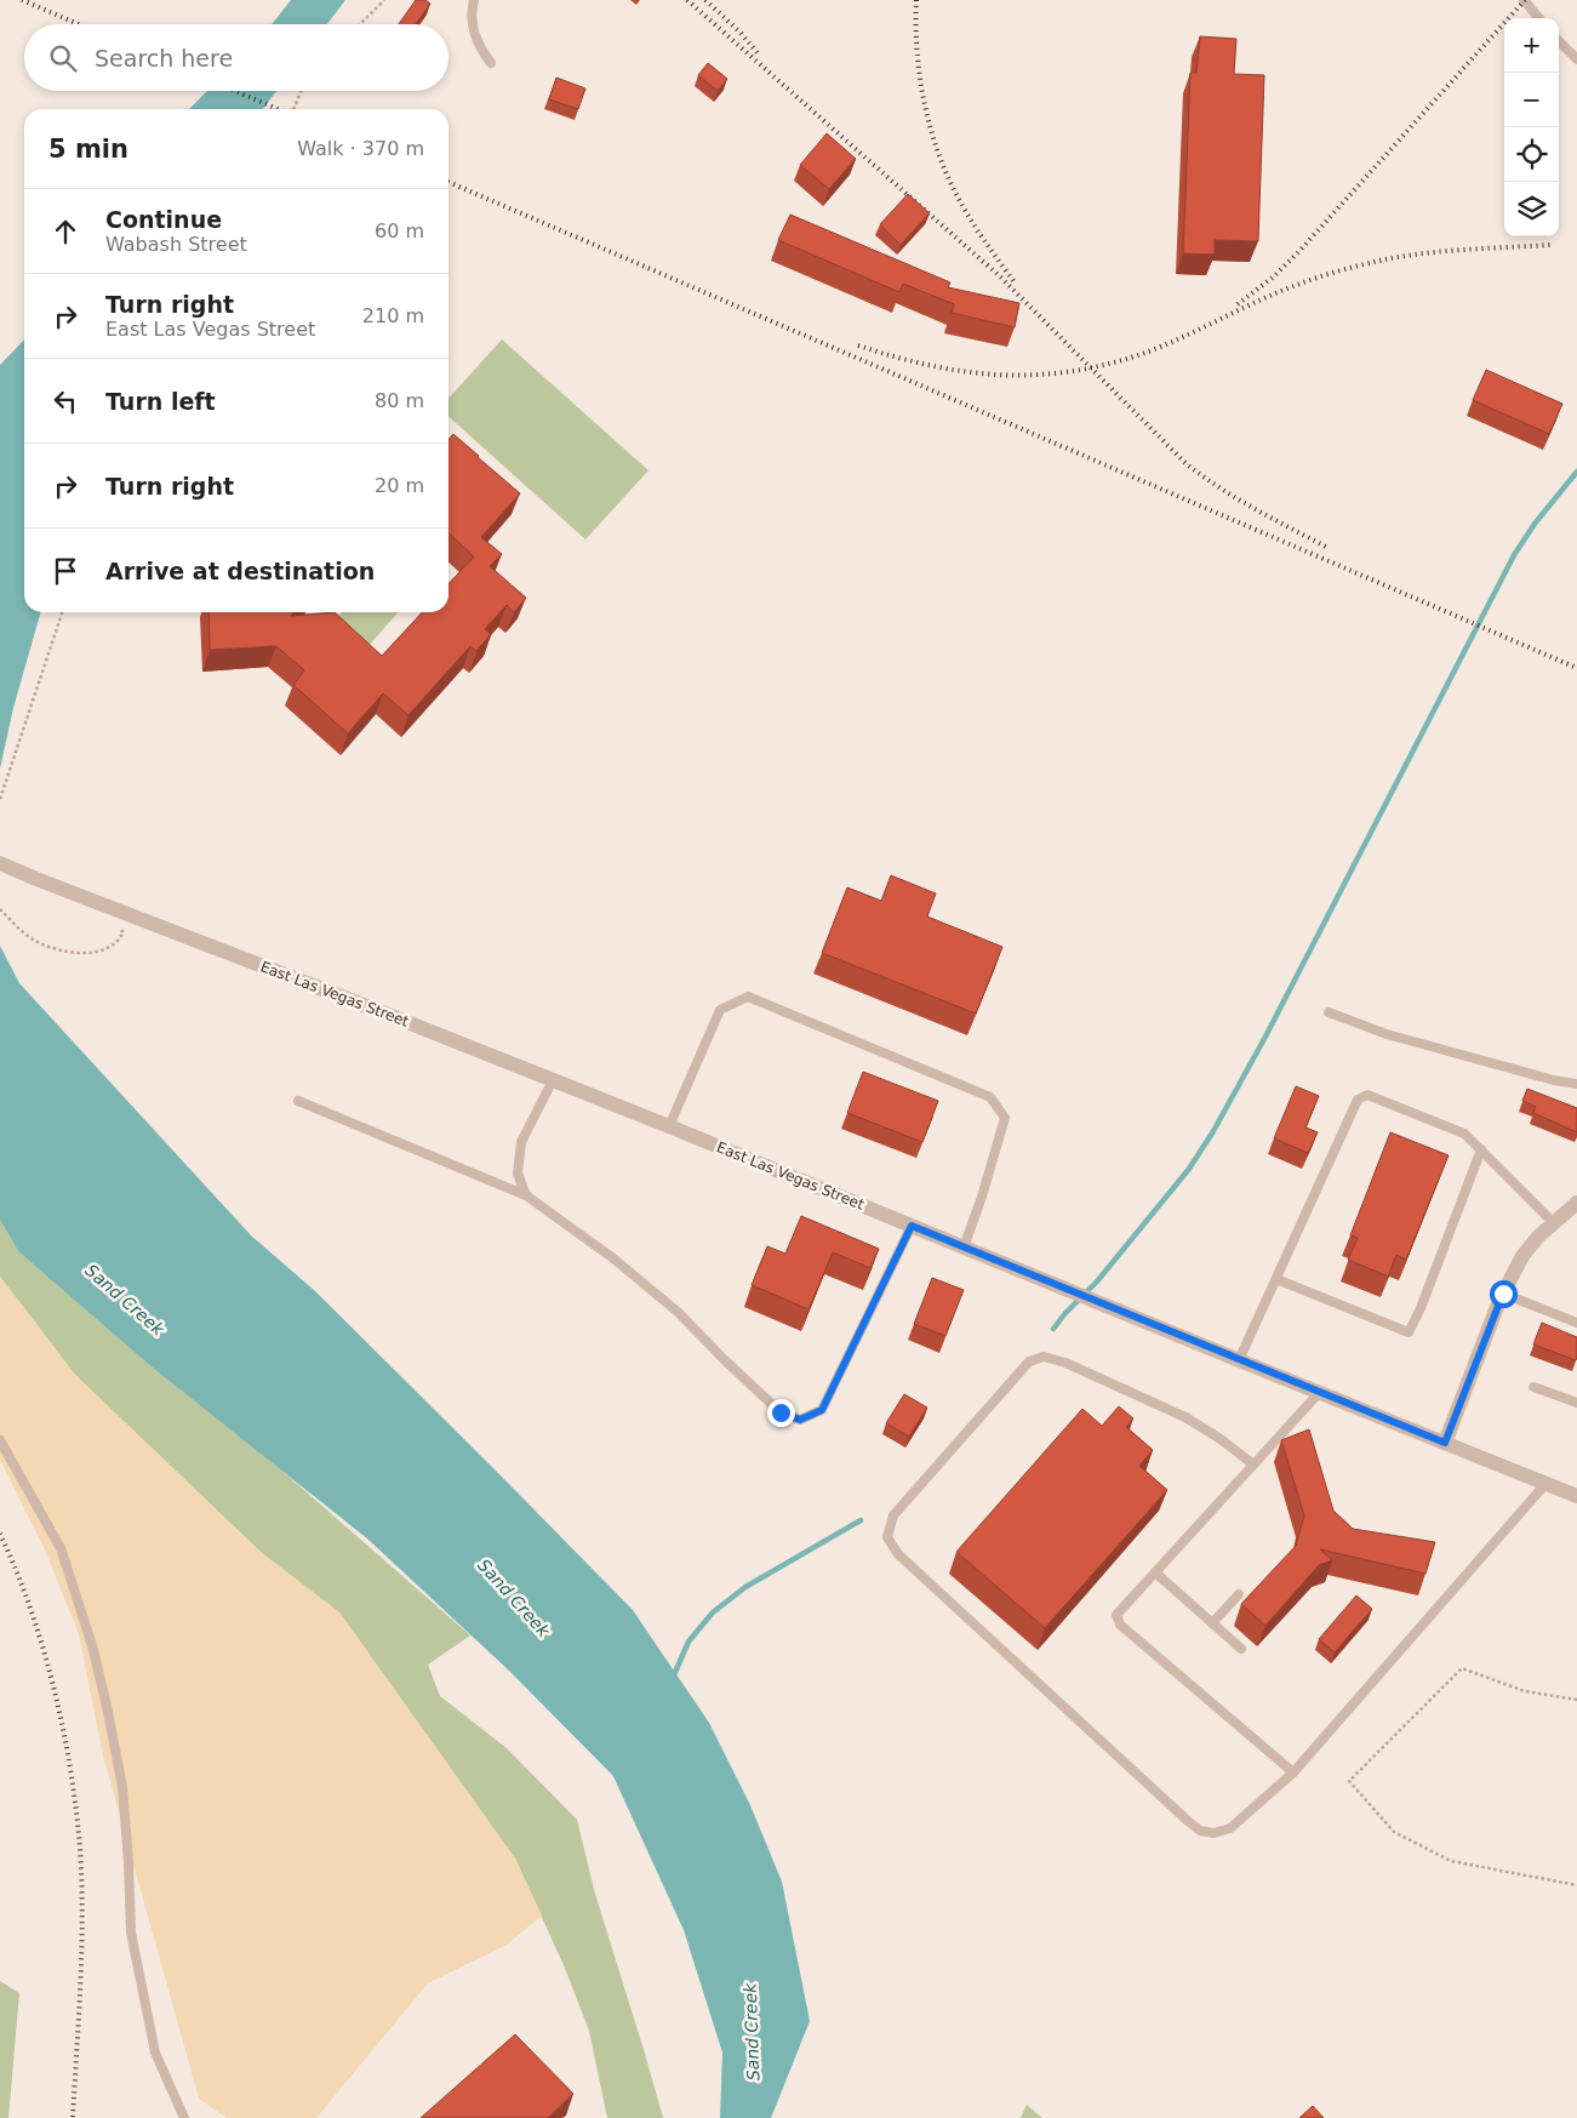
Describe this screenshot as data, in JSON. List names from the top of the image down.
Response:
{
  "streets": {
    "street": ["East Las Vegas Street"]
  },
  "water": ["Sand Creek"],
  "page": {
    "map_buttons": ["+", "−"],
    "search": "Search here",
    "heading": ["5 min", "Walk · 370 m"],
    "list": [
      ["Continue", "Wabash Street", "60 m"],
      ["Turn right", "East Las Vegas Street", "210 m"],
      ["Turn left", "80 m"],
      ["Turn right", "20 m"],
      "Arrive at destination"
    ]
  }
}
